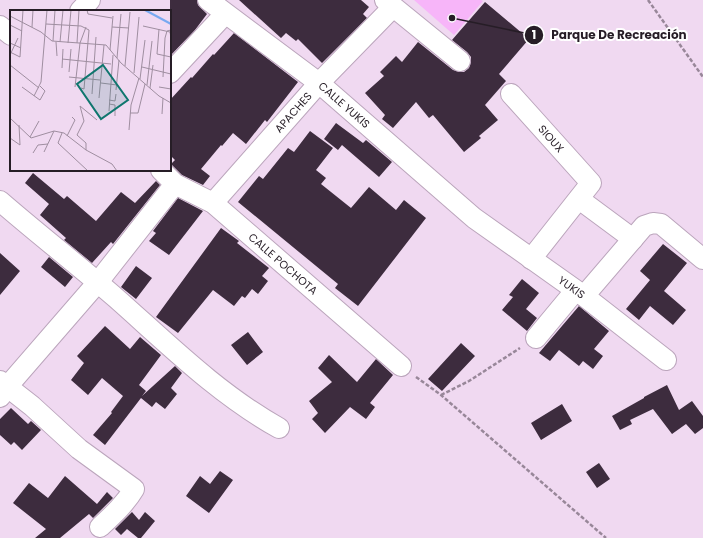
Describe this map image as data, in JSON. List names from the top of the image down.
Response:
{
  "streets": {
    "street": [
      "CALLE YUKIS",
      "APACHES",
      "SIOUX",
      "CALLE POCHOTA",
      "YUKIS"
    ]
  },
  "crossings": [
    ["CALLE YUKIS", "APACHES"],
    ["CALLE YUKIS", "YUKIS"],
    ["APACHES", "CALLE POCHOTA"]
  ],
  "places": ["Parque De Recreación"]
}
